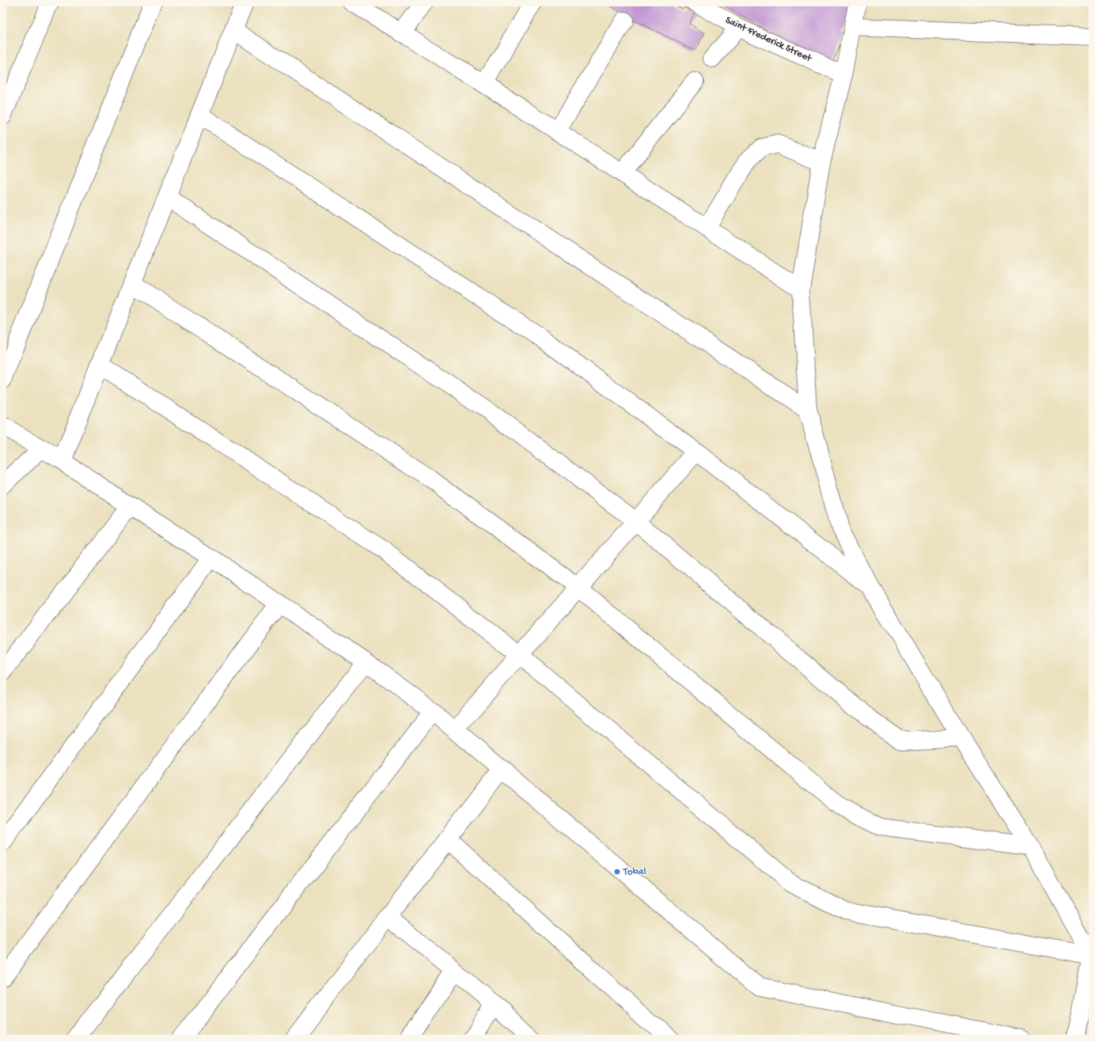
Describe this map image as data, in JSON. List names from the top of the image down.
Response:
{
  "streets": {
    "street": ["Saint Frederick Street"]
  },
  "places": ["Tobal"]
}
